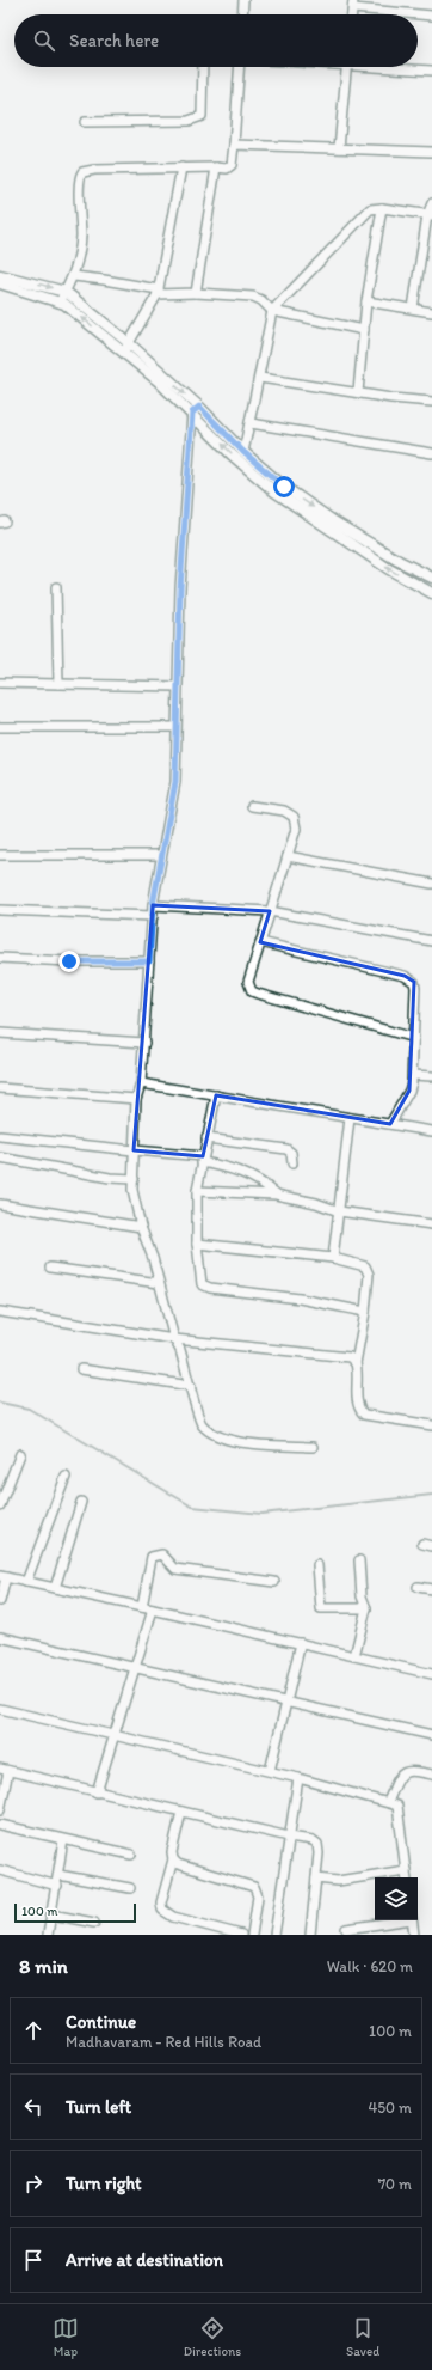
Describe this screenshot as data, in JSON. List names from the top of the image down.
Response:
{
  "scale_bar": "100 m",
  "page": {
    "search": "Search here",
    "scale": "100 m",
    "heading": ["8 min", "Walk · 620 m"],
    "list": [
      ["Continue", "Madhavaram - Red Hills Road", "100 m"],
      ["Turn left", "450 m"],
      ["Turn right", "70 m"],
      "Arrive at destination"
    ],
    "nav": ["Map", "Directions", "Saved"]
  }
}
